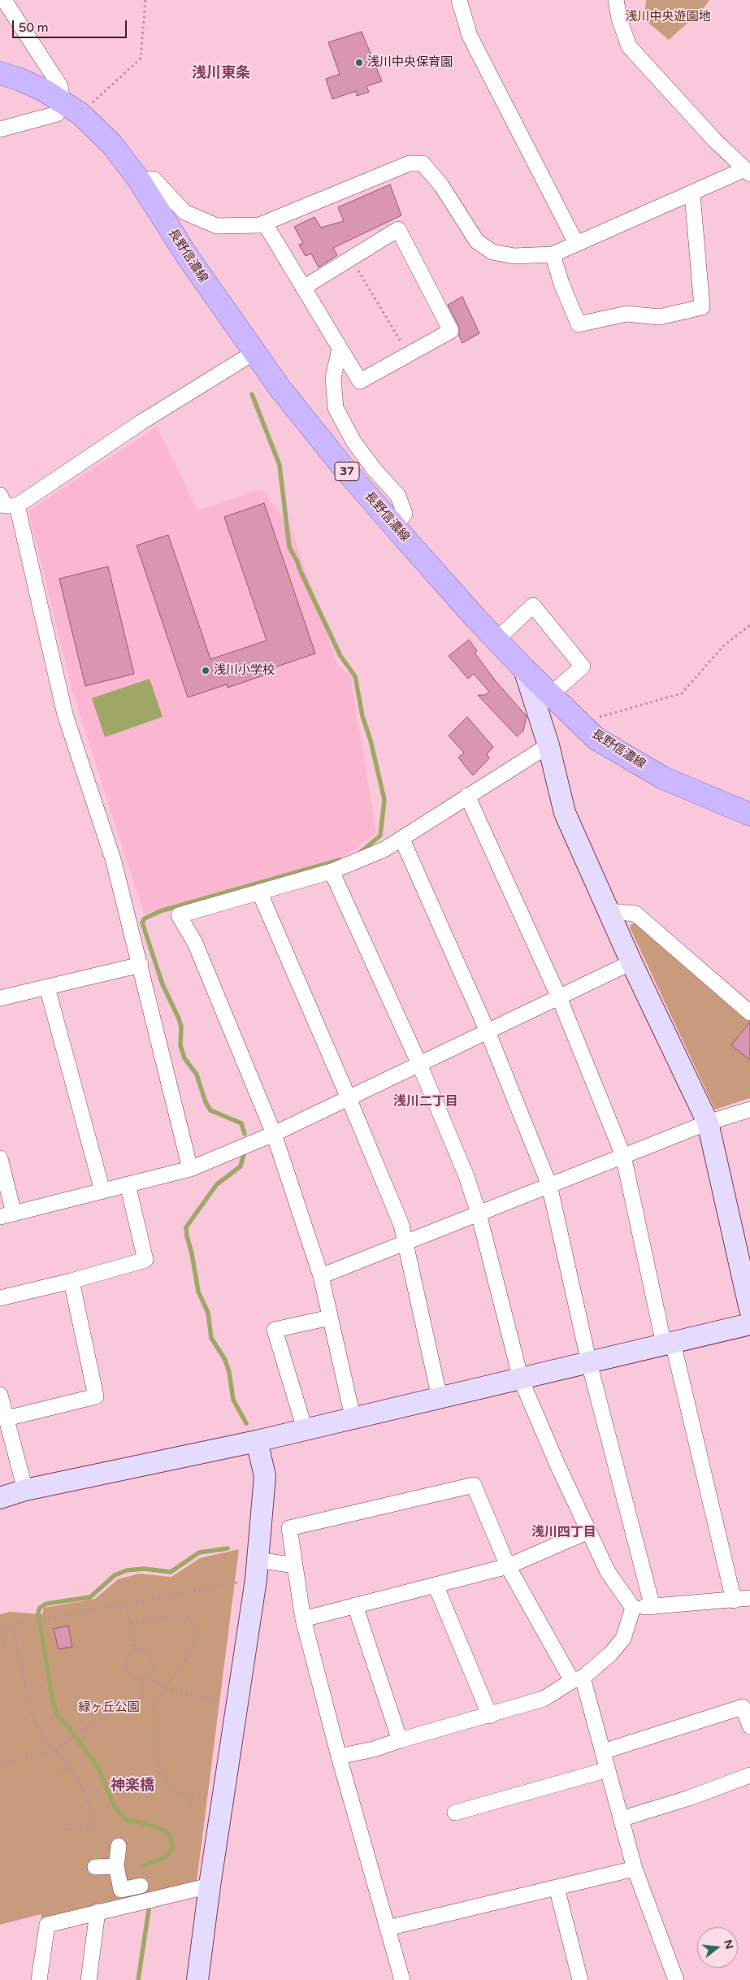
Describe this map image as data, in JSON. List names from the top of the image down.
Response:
{
  "streets": {
    "main road": ["長野信濃線", "37"]
  },
  "districts": [
    "浅川東条",
    "浅川二丁目",
    "浅川四丁目",
    "神楽橋"
  ],
  "parks": ["浅川中央遊園地", "緑ヶ丘公園"],
  "places": ["浅川中央保育園", "浅川小学校"],
  "scale_bar": "50 m",
  "north": "right"
}
